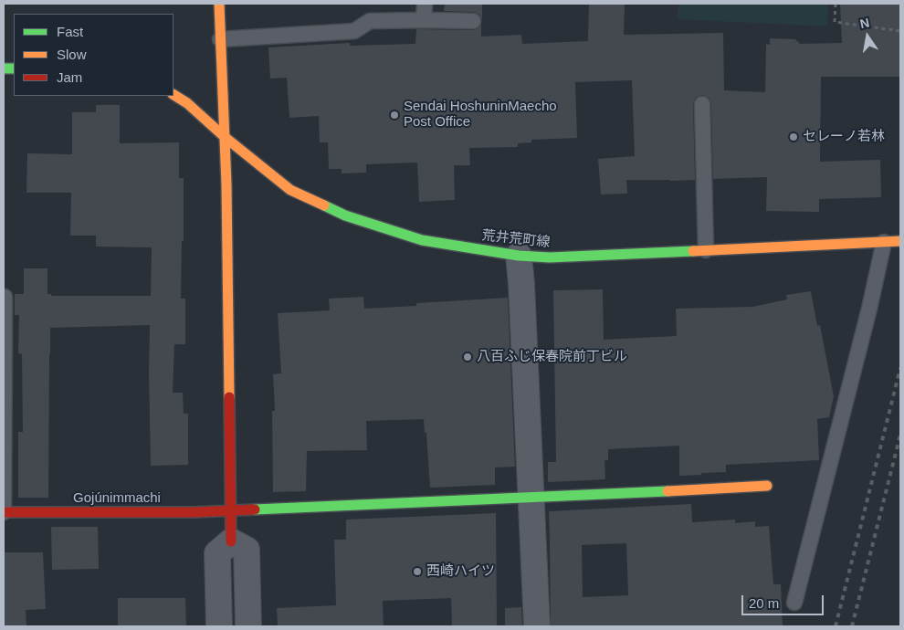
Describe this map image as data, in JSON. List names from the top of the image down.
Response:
{
  "streets": {
    "street": ["荒井荒町線", "Gojúnimmachi"]
  },
  "places": [
    "Sendai HoshuninMaecho Post Office",
    "セレーノ若林",
    "八百ふじ保春院前丁ビル",
    "西崎ハイツ"
  ],
  "legend": ["Fast", "Slow", "Jam"],
  "scale_bar": "20 m",
  "north": "top"
}
